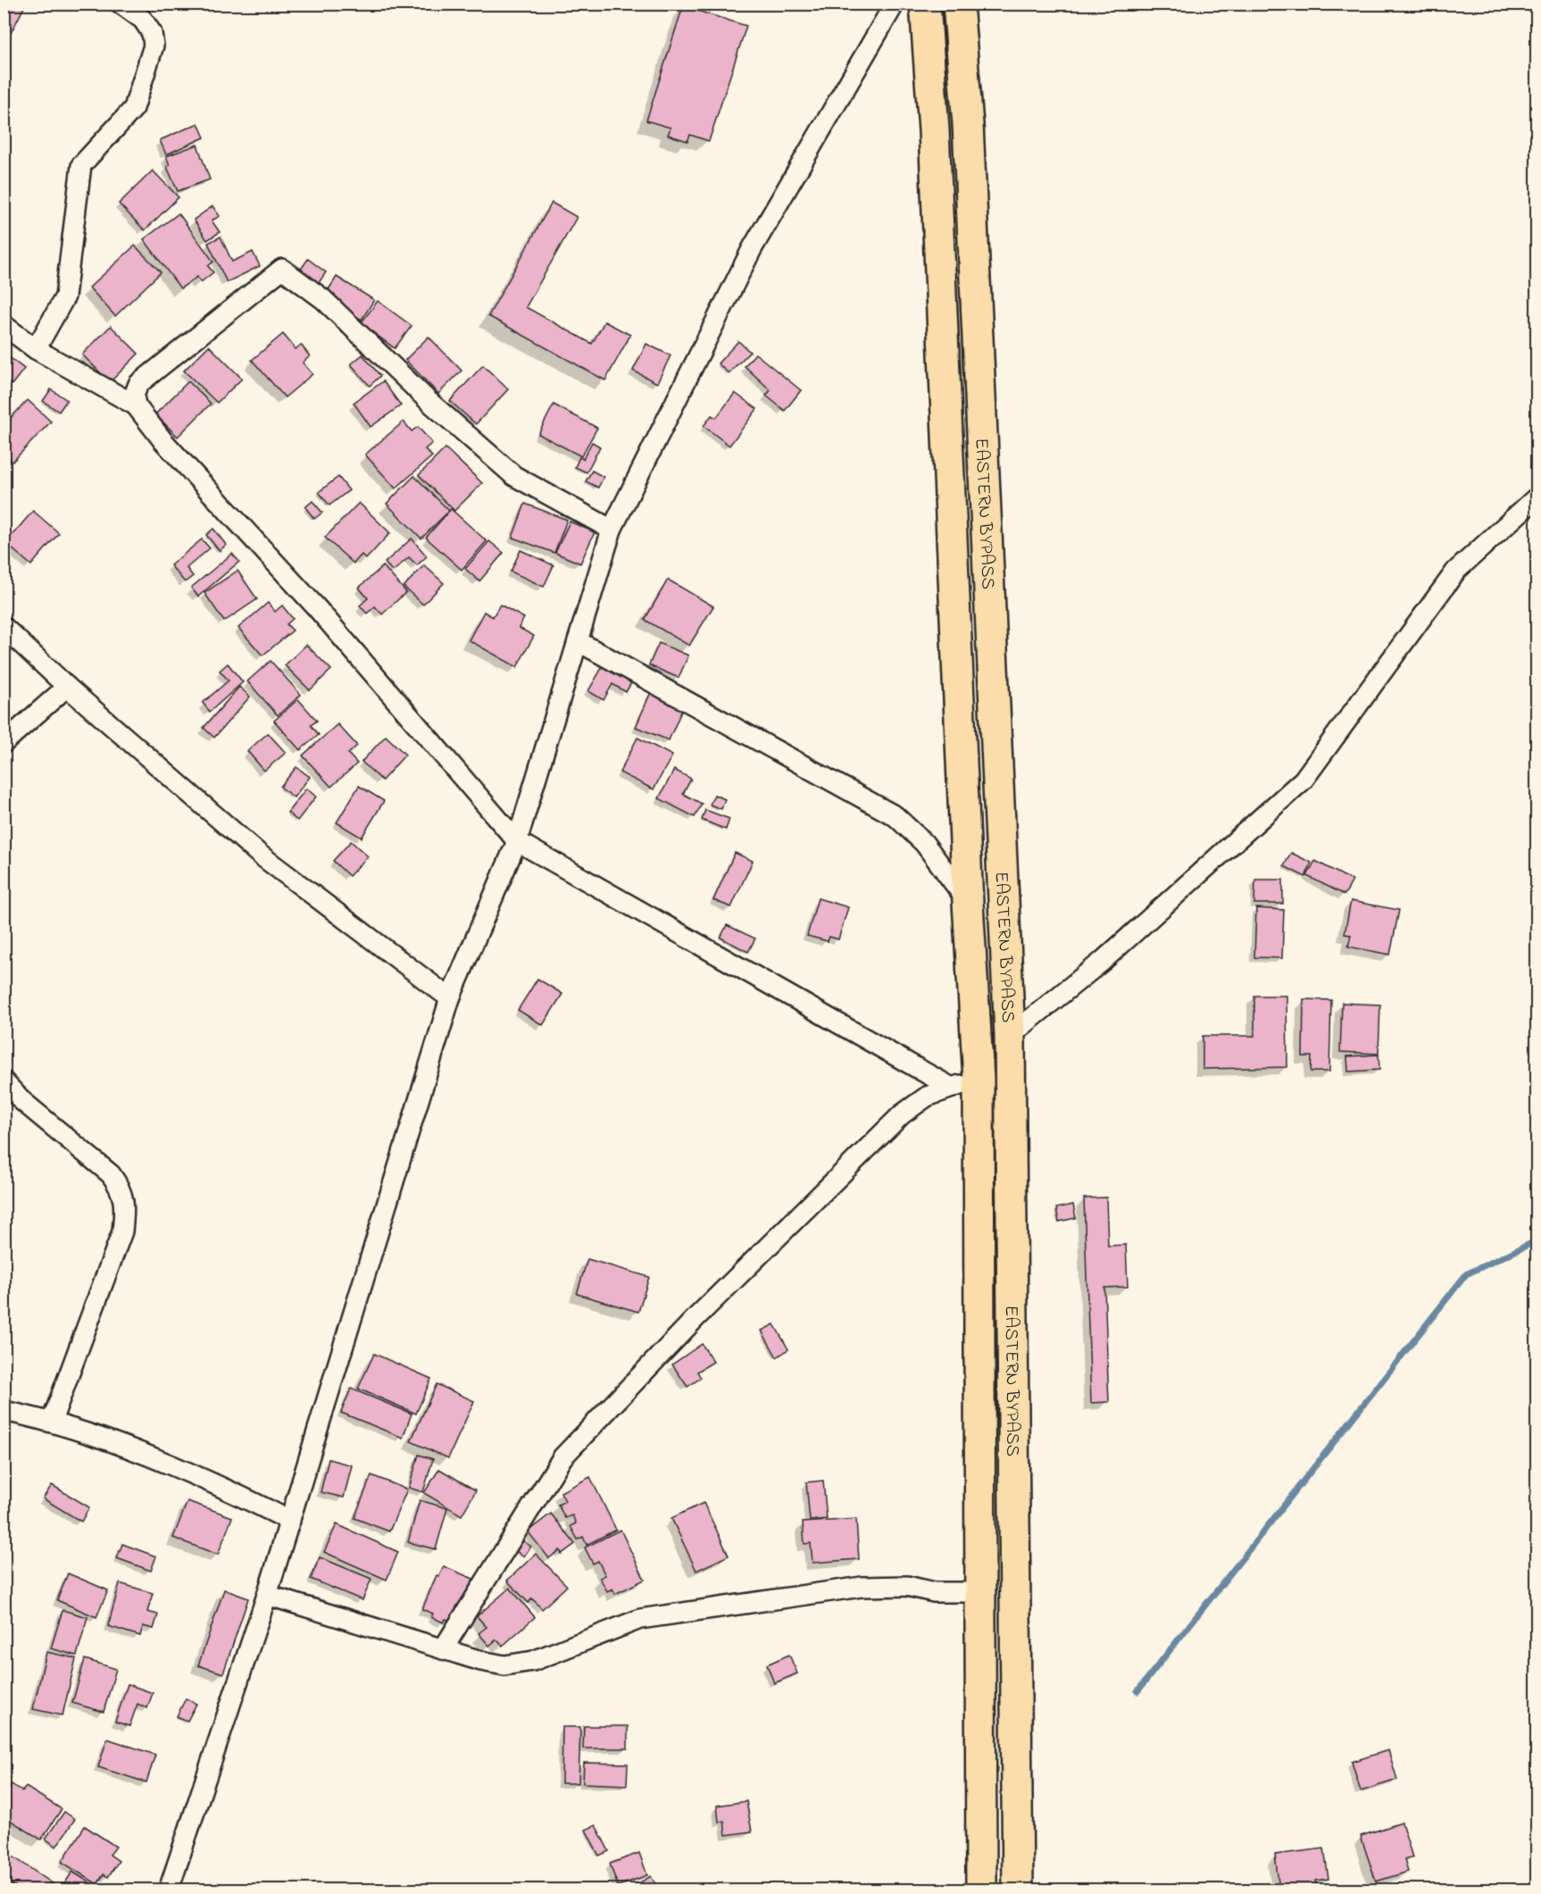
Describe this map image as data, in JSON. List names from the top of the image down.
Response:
{
  "streets": {
    "highway": ["EASTERN BYPASS"]
  }
}
